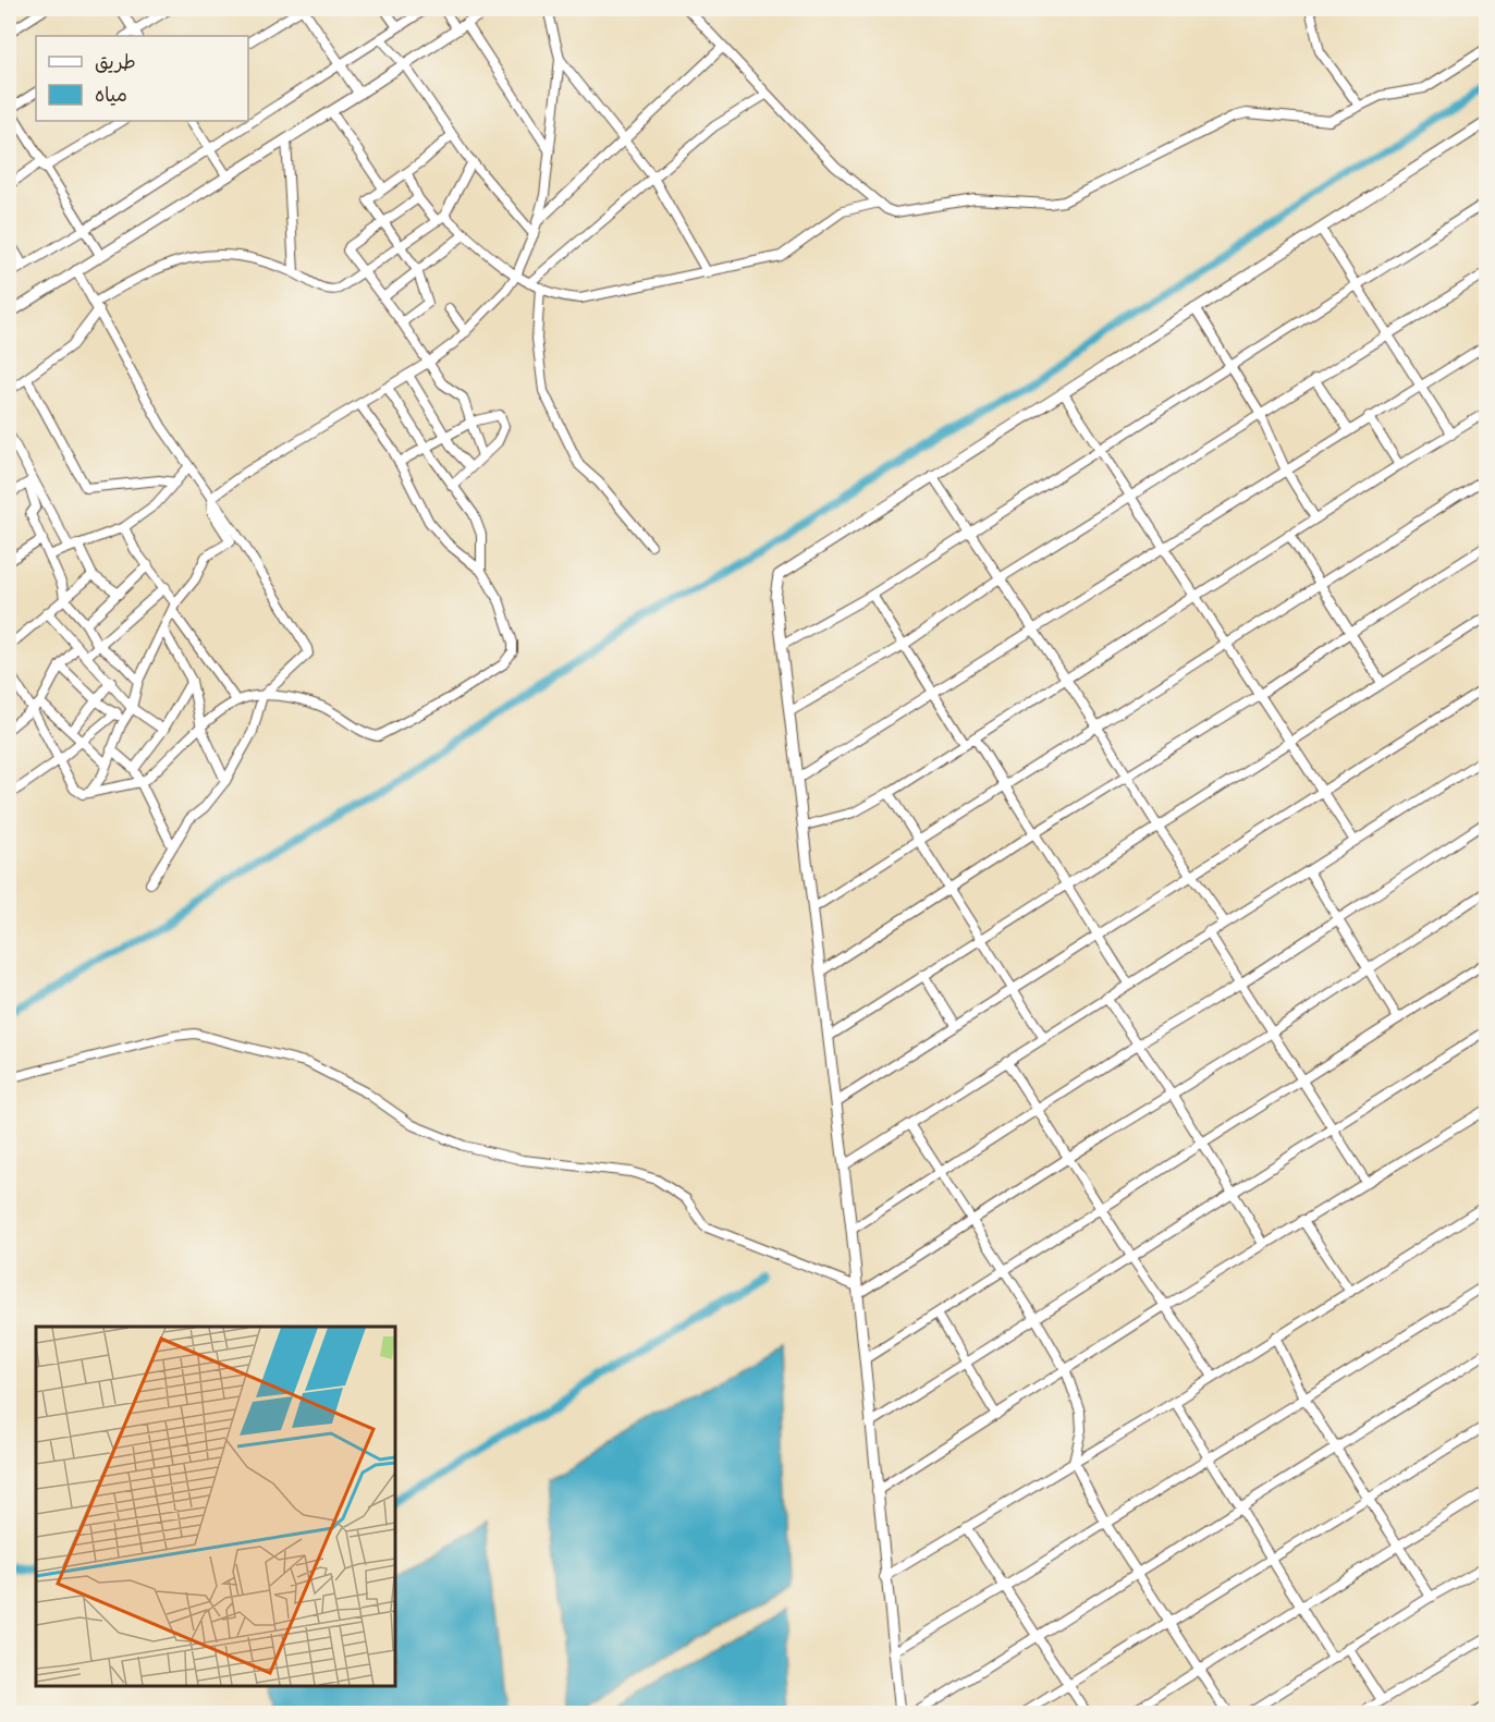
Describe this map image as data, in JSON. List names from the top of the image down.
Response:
{
  "legend": ["طريق", "مياه"]
}
